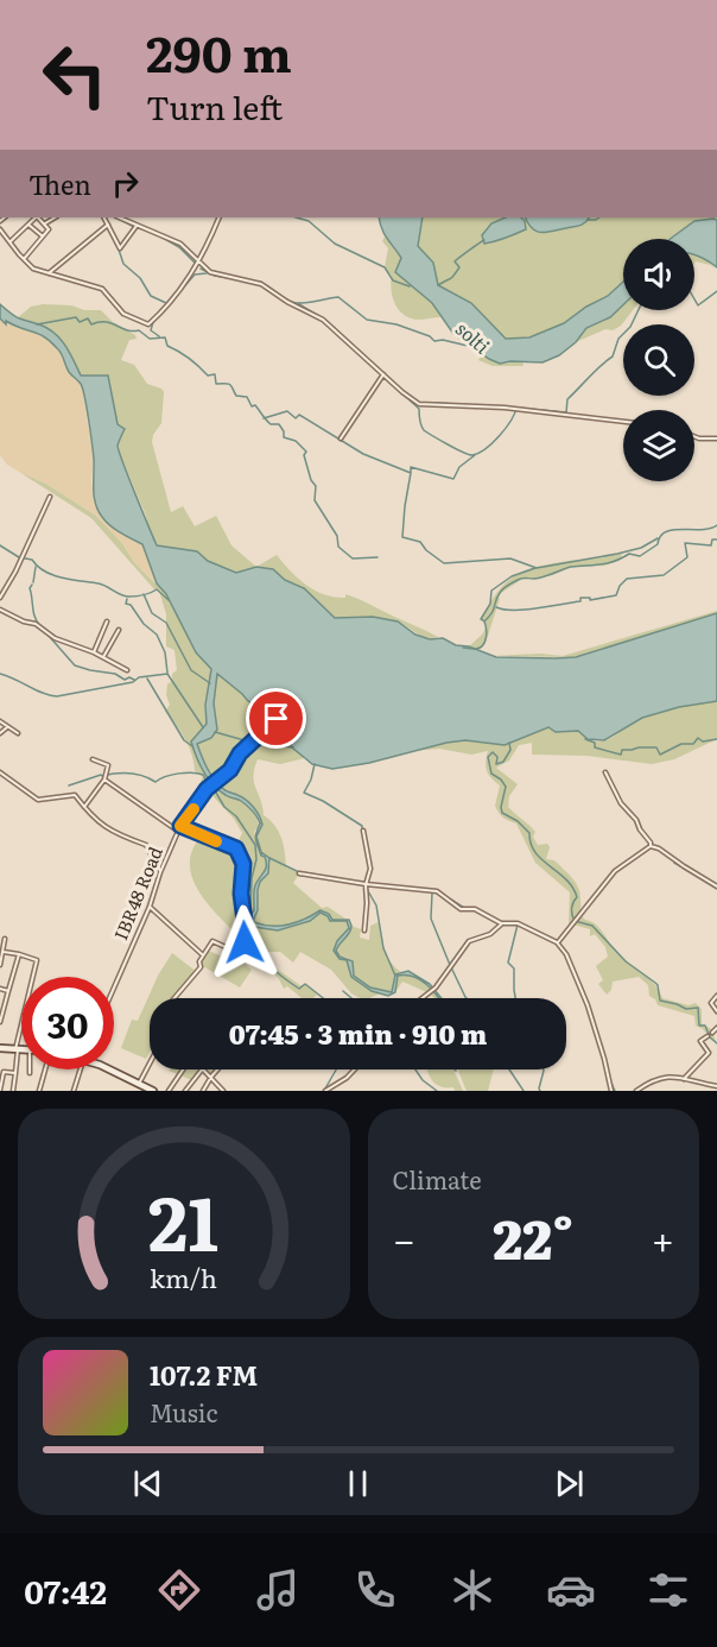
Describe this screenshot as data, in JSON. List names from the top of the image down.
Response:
{
  "streets": {
    "street": ["IBR48 Road"]
  },
  "water": ["solti"],
  "page": {
    "turn": ["290 m", "Turn left"],
    "then": "Then",
    "limit": "30",
    "trip": "07:45 · 3 min · 910 m",
    "tile": "Climate",
    "heat": ["−", "22°", "+"],
    "song": ["107.2 FM", "Music"],
    "tabs": "07:42",
    "gauge": ["21", "km/h"]
  }
}
